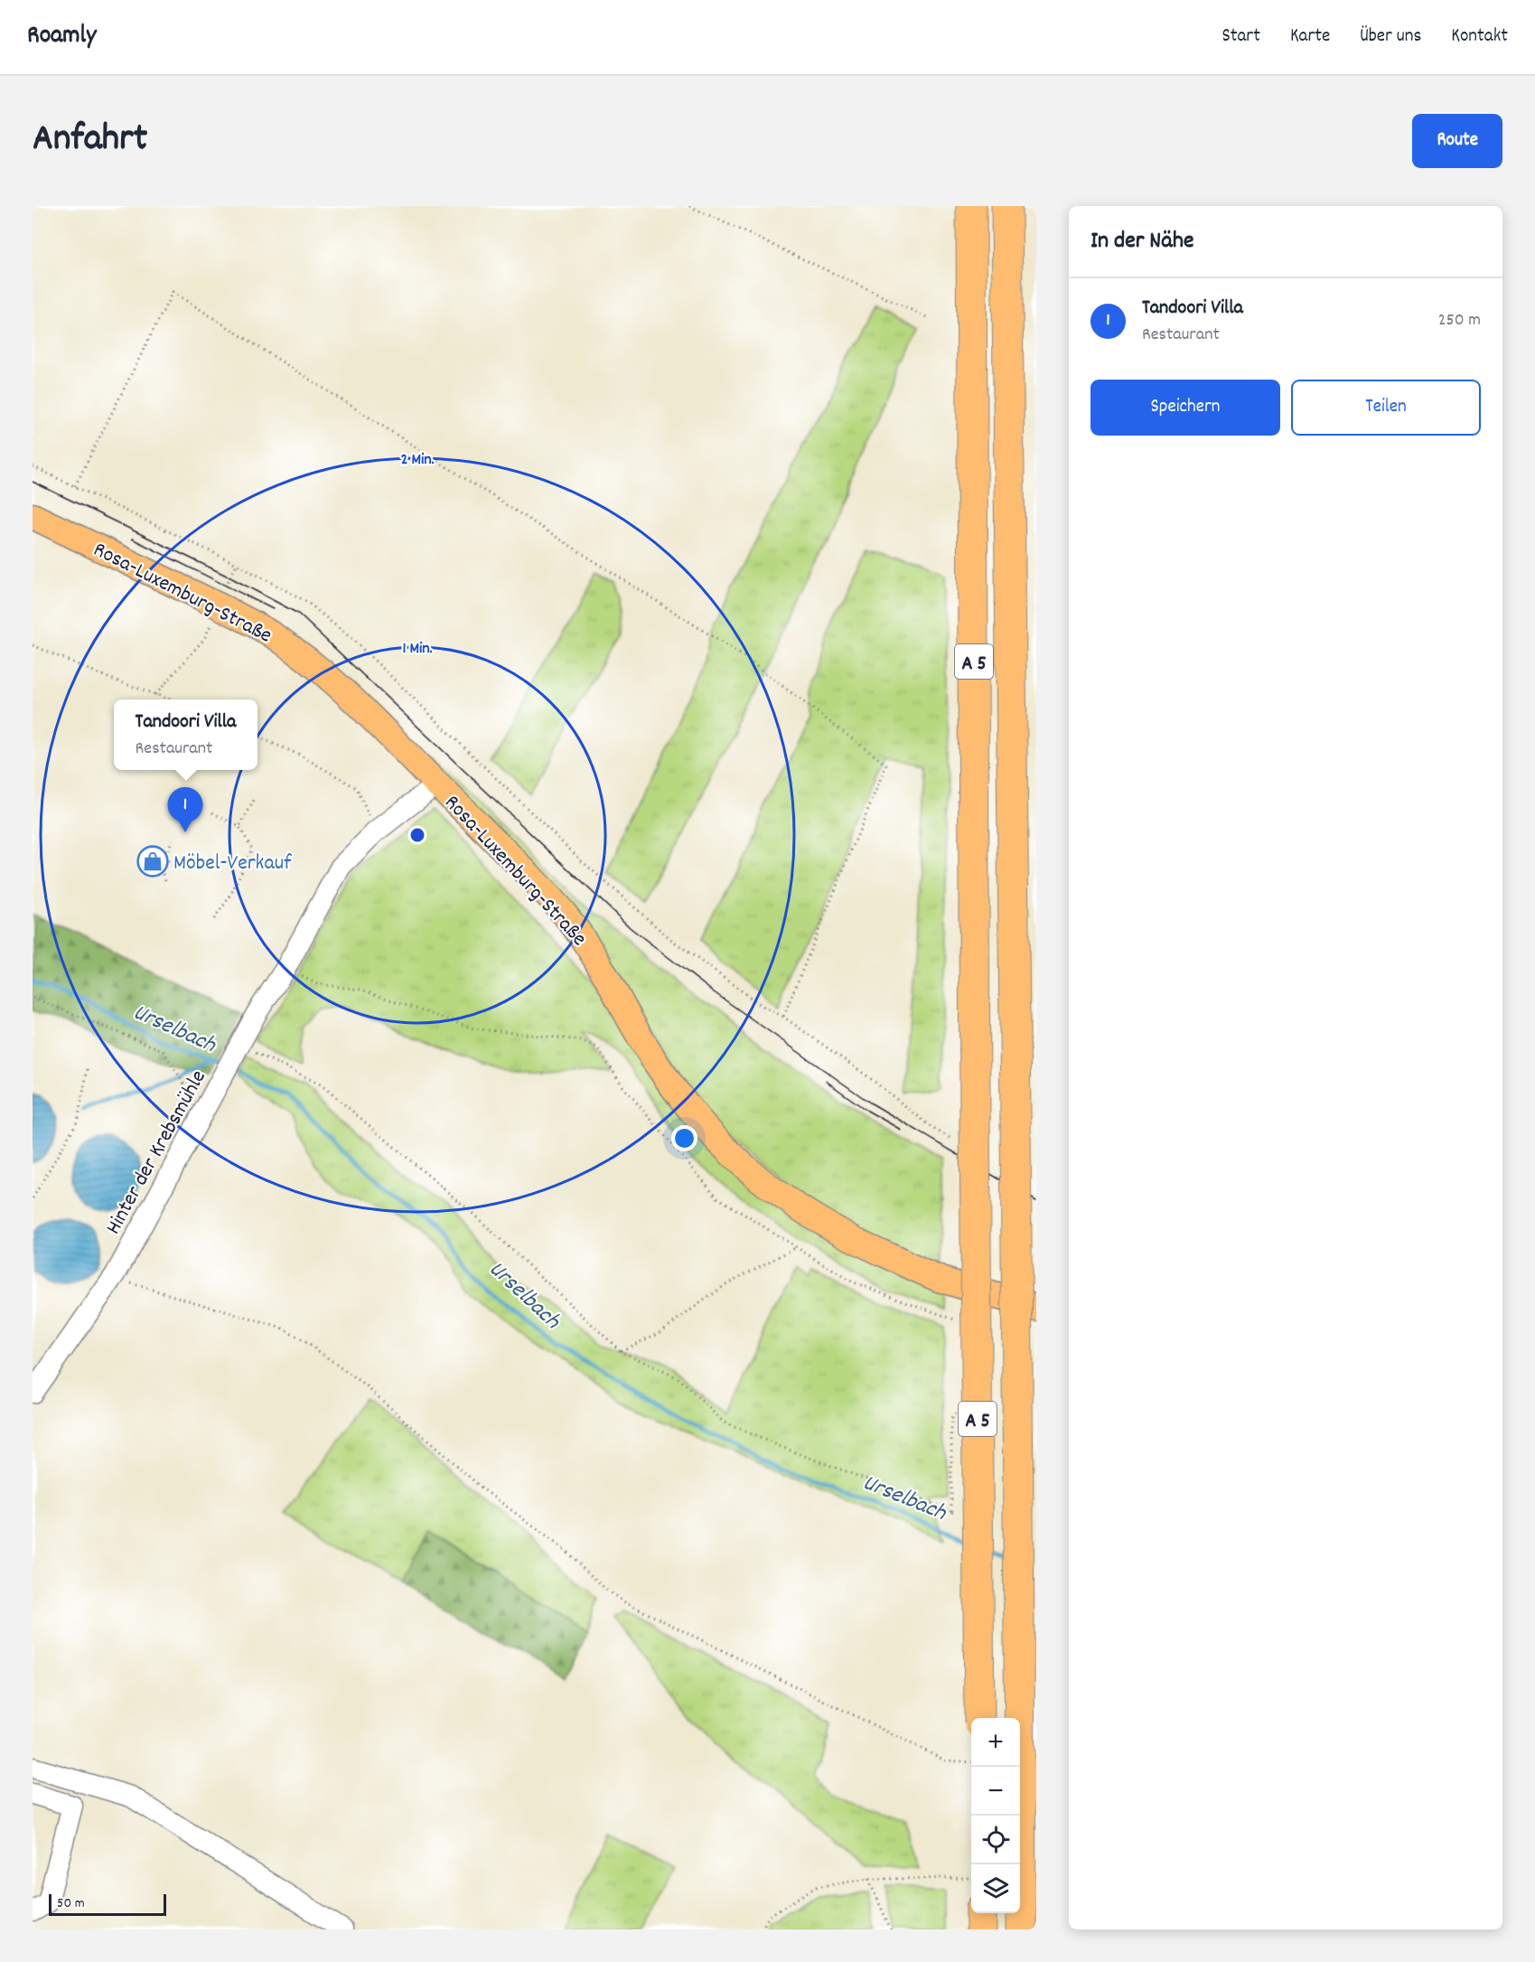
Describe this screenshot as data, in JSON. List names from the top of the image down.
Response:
{
  "streets": {
    "highway": ["A 5"],
    "main road": ["Rosa-Luxemburg-Straße"],
    "street": ["Hinter der Krebsmühle"]
  },
  "crossings": [
    ["Rosa-Luxemburg-Straße", "Hinter der Krebsmühle"]
  ],
  "water": ["Urselbach"],
  "places": {
    "shop": ["Möbel-Verkauf"]
  },
  "scale_bar": "50 m",
  "page": {
    "header": "Roamly",
    "nav": [
      "Start",
      "Karte",
      "Über uns",
      "Kontakt"
    ],
    "title": "Anfahrt",
    "buttons": [
      "Route",
      ["Speichern", "Teilen"]
    ],
    "heading": "In der Nähe",
    "list": [
      {
        "mark": "1",
        "name": "Tandoori Villa",
        "note": "Restaurant",
        "value": "250 m"
      }
    ],
    "popup": ["Tandoori Villa", "Restaurant"],
    "pins": "1",
    "map_buttons": ["+", "−"],
    "scale": "50 m"
  },
  "rings": ["2 Min.", "1 Min."]
}
